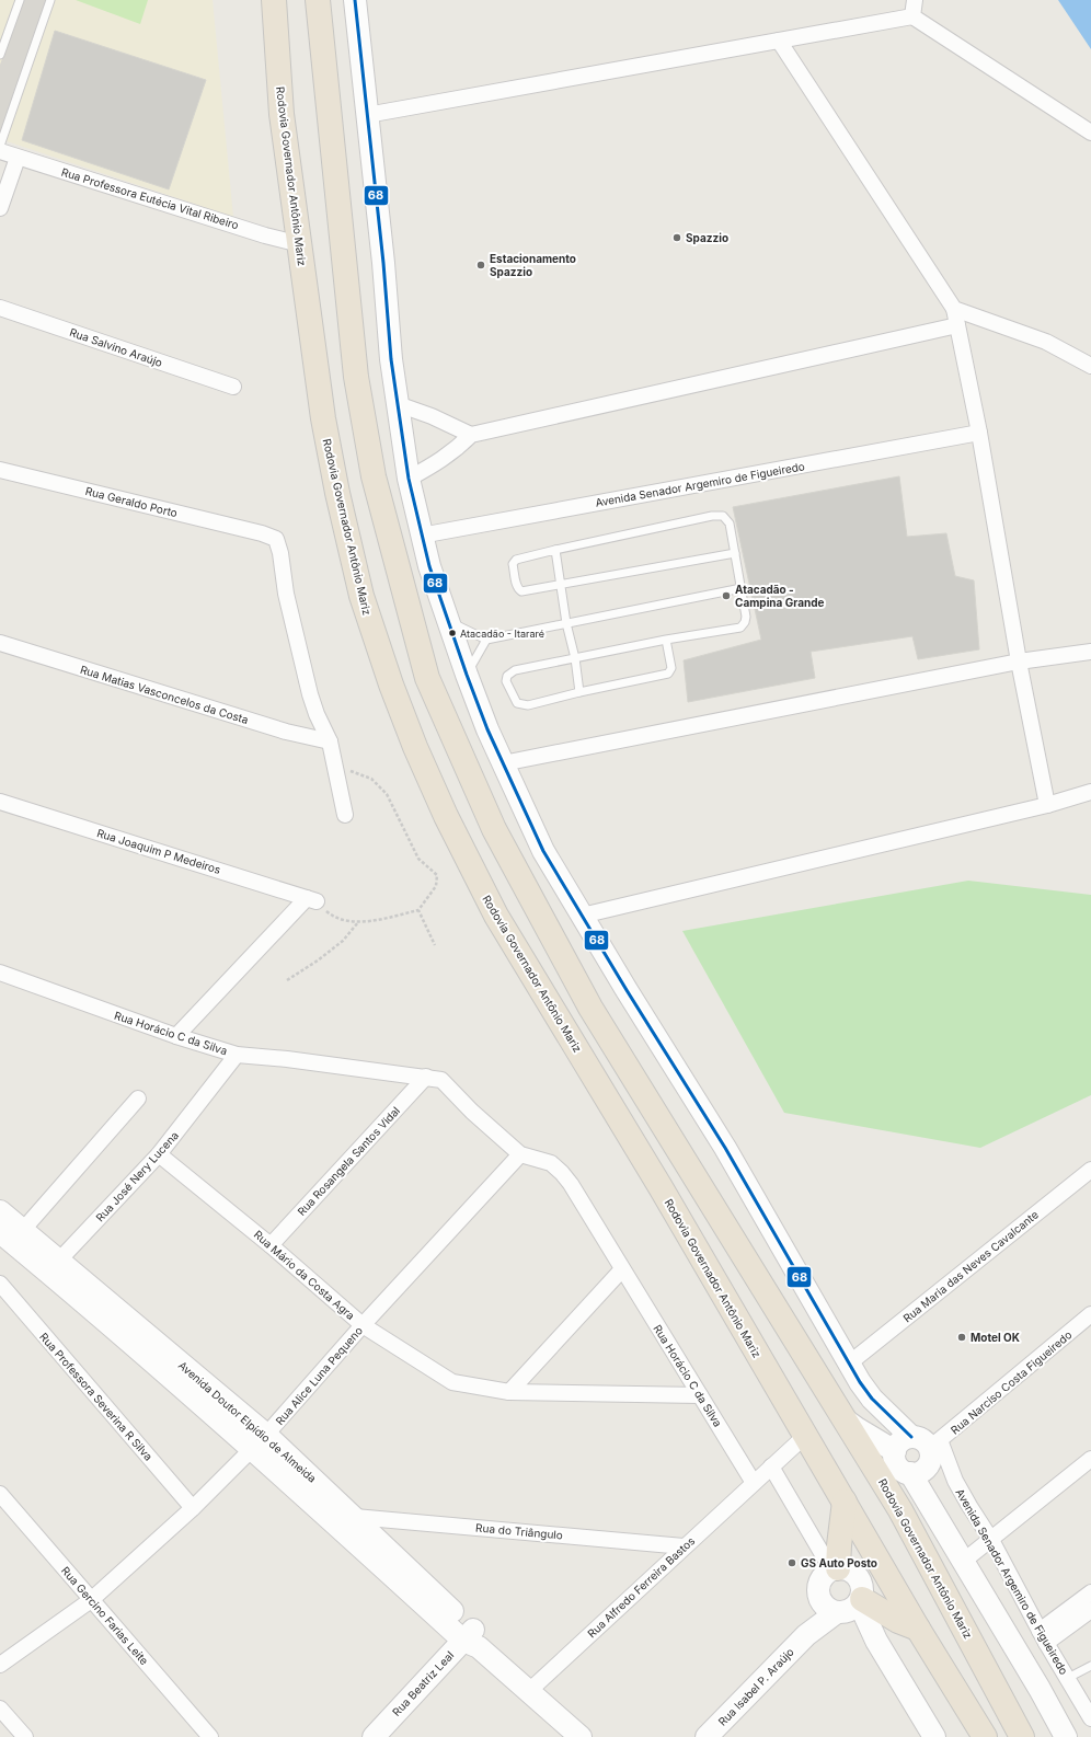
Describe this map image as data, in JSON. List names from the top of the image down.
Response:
{
  "streets": {
    "highway": ["Rodovia Governador Antônio Mariz"],
    "street": [
      "Rua Professora Eutécia Vital Ribeiro",
      "Rua Salvino Araújo",
      "Avenida Senador Argemiro de Figueiredo",
      "Rua Geraldo Porto",
      "Rua Matias Vasconcelos da Costa",
      "Rua Joaquim P Medeiros",
      "Rua Horácio C da Silva",
      "Rua Rosangela Santos Vidal",
      "Rua José Nery Lucena",
      "Rua Maria das Neves Cavalcante",
      "Rua Mário da Costa Agra",
      "Rua Alice Luna Pequeno",
      "Rua Narciso Costa Figueiredo",
      "Rua Professora Severina R Silva",
      "Avenida Doutor Elpídio de Almeida",
      "Rua do Triângulo",
      "Rua Alfredo Ferreira Bastos",
      "Rua Gercino Farias Leite",
      "Rua Beatriz Leal",
      "Rua Isabel P. Araújo"
    ]
  },
  "crossings": [
    ["Rodovia Governador Antônio Mariz", "Rua Professora Eutécia Vital Ribeiro"],
    ["Rodovia Governador Antônio Mariz", "Rua Alfredo Ferreira Bastos"],
    ["Avenida Senador Argemiro de Figueiredo", "Rua Narciso Costa Figueiredo"],
    ["Rua Geraldo Porto", "Rua Matias Vasconcelos da Costa"],
    ["Rua Horácio C da Silva", "Rua Rosangela Santos Vidal"],
    ["Rua Horácio C da Silva", "Rua José Nery Lucena"],
    ["Rua Horácio C da Silva", "Rua Mário da Costa Agra"],
    ["Rua Horácio C da Silva", "Rua Alice Luna Pequeno"],
    ["Rua Horácio C da Silva", "Rua Alfredo Ferreira Bastos"],
    ["Rua Rosangela Santos Vidal", "Rua Mário da Costa Agra"],
    ["Rua José Nery Lucena", "Rua Mário da Costa Agra"],
    ["Rua José Nery Lucena", "Avenida Doutor Elpídio de Almeida"],
    ["Rua Mário da Costa Agra", "Rua Alice Luna Pequeno"],
    ["Rua Alice Luna Pequeno", "Rua Professora Severina R Silva"],
    ["Rua Alice Luna Pequeno", "Avenida Doutor Elpídio de Almeida"],
    ["Rua Alice Luna Pequeno", "Rua Gercino Farias Leite"],
    ["Avenida Doutor Elpídio de Almeida", "Rua do Triângulo"],
    ["Avenida Doutor Elpídio de Almeida", "Rua Alfredo Ferreira Bastos"],
    ["Avenida Doutor Elpídio de Almeida", "Rua Beatriz Leal"],
    ["Rua do Triângulo", "Rua Alfredo Ferreira Bastos"]
  ],
  "places": [
    "Spazzio",
    "Estacionamento Spazzio",
    "Atacadão - Campina Grande",
    "Atacadão - Itararé",
    "Motel OK",
    "GS Auto Posto"
  ],
  "lines": ["transit line 68"]
}
